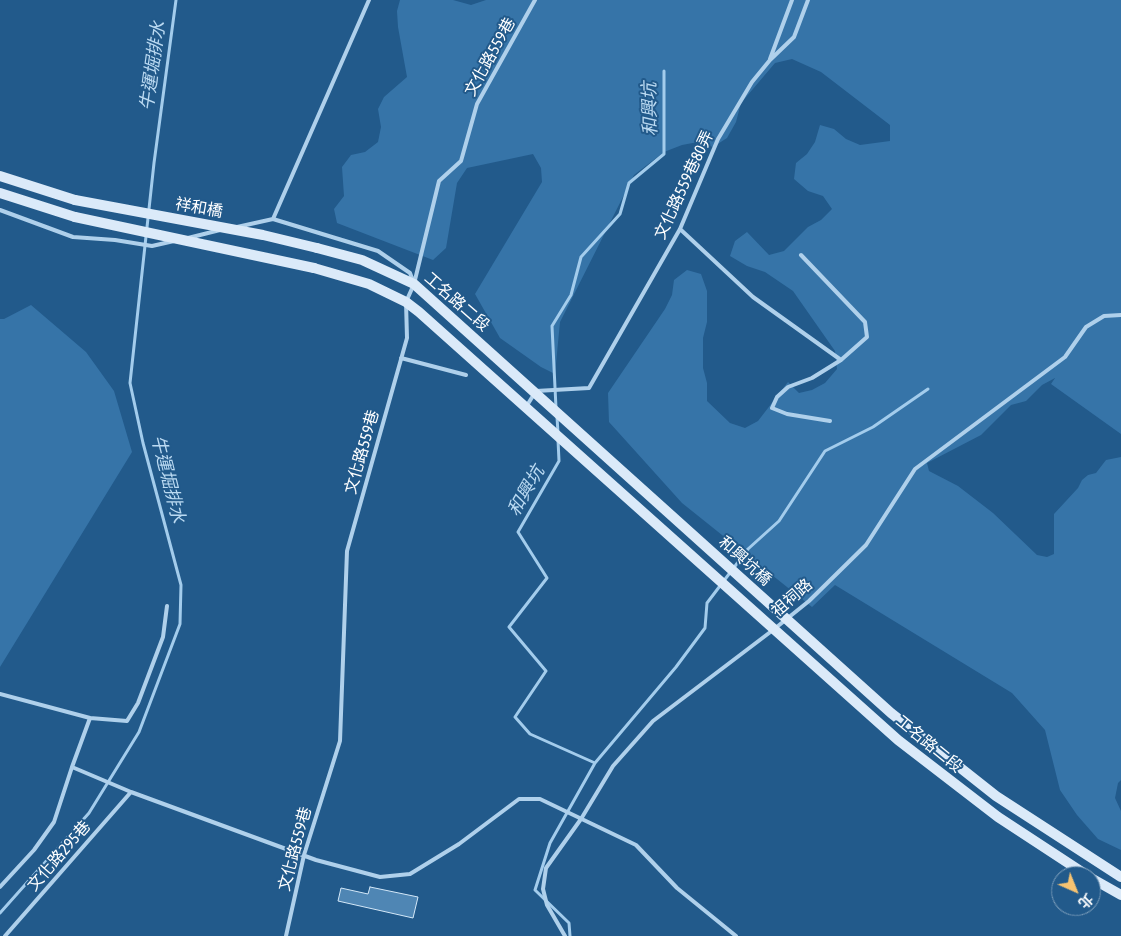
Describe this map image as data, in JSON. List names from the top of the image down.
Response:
{
  "streets": {
    "main road": ["祥和橋", "工名路二段", "和興坑橋"],
    "lane": [
      "文化路559巷",
      "文化路559巷80弄",
      "祖祠路",
      "文化路295巷"
    ]
  },
  "crossings": [
    ["文化路559巷", "工名路二段"],
    ["文化路559巷80弄", "工名路二段"],
    ["祥和橋", "工名路二段"],
    ["工名路二段", "和興坑橋"],
    ["工名路二段", "祖祠路"],
    ["和興坑橋", "祖祠路"]
  ],
  "water": ["牛運堀排水", "和興坑"],
  "north": "bottom right"
}
